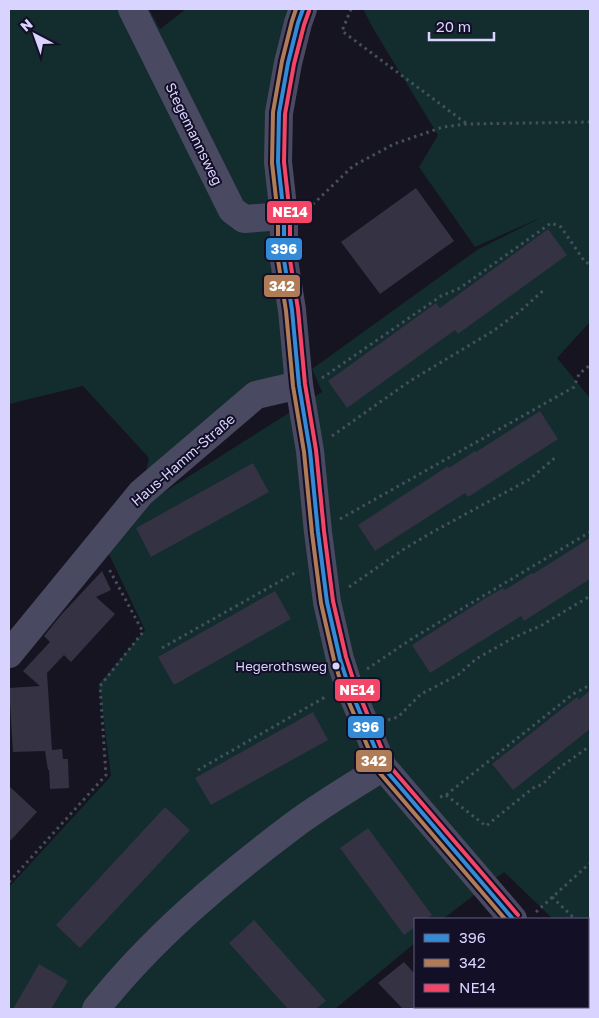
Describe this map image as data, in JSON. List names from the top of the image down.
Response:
{
  "streets": {
    "street": ["Stegemannsweg", "Haus-Hamm-Straße"]
  },
  "places": ["Hegerothsweg"],
  "lines": ["transit line 396", "transit line 342", "transit line NE14"],
  "legend": ["396", "342", "NE14"],
  "scale_bar": "20 m",
  "north": "top left"
}
